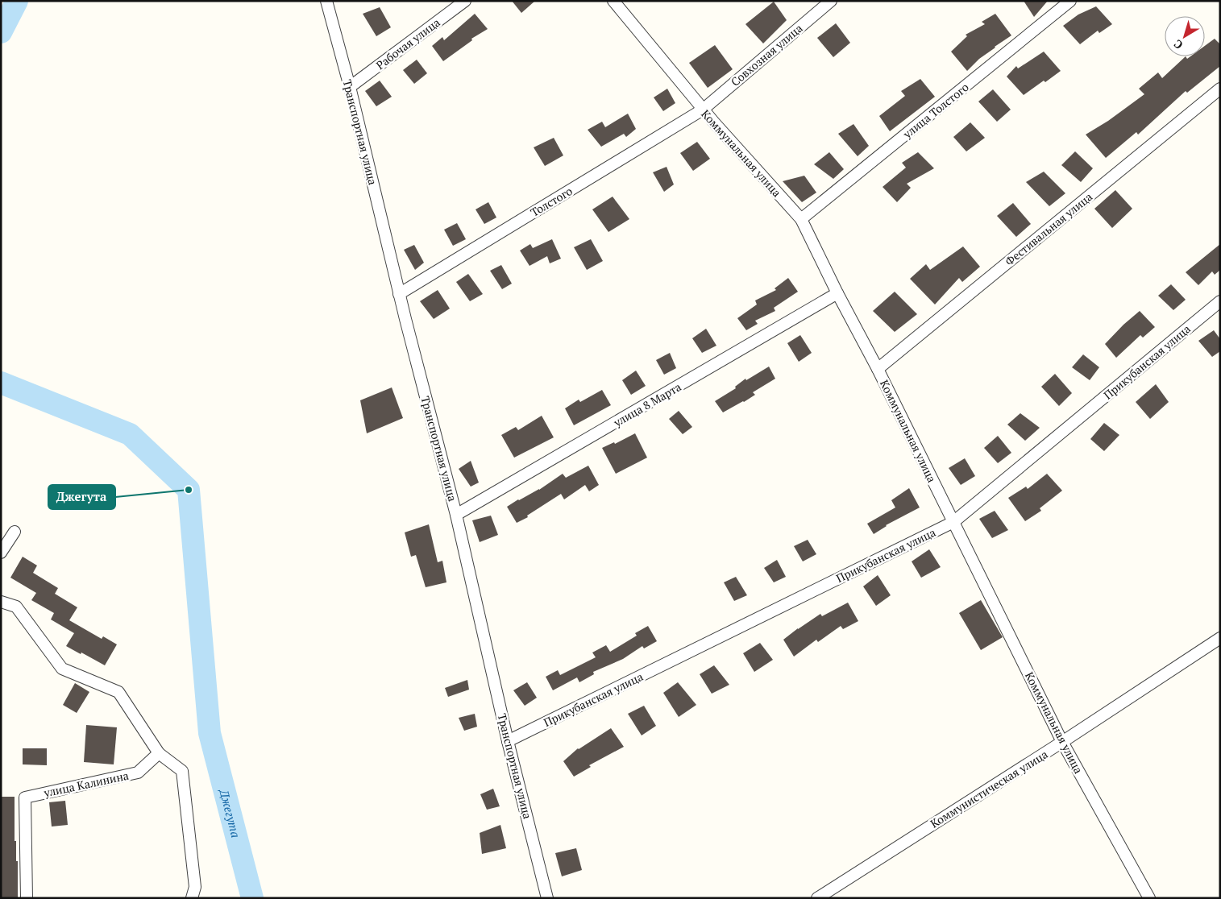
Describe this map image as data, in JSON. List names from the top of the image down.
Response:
{
  "streets": {
    "street": [
      "Рабочая улица",
      "Совхозная улица",
      "улица Толстого",
      "Транспортная улица",
      "Коммунальная улица",
      "Толстого",
      "Фестивальная улица",
      "Прикубанская улица",
      "улица 8 Марта",
      "улица Калинина",
      "Коммунистическая улица"
    ]
  },
  "crossings": [
    ["Рабочая улица", "Транспортная улица"],
    ["Совхозная улица", "Коммунальная улица"],
    ["Совхозная улица", "Толстого"],
    ["улица Толстого", "Коммунальная улица"],
    ["Транспортная улица", "Толстого"],
    ["Транспортная улица", "Прикубанская улица"],
    ["Транспортная улица", "улица 8 Марта"],
    ["Коммунальная улица", "Толстого"],
    ["Коммунальная улица", "Фестивальная улица"],
    ["Коммунальная улица", "Прикубанская улица"],
    ["Коммунальная улица", "улица 8 Марта"],
    ["Коммунальная улица", "Коммунистическая улица"]
  ],
  "water": ["Джегута"],
  "places": ["Джегута"],
  "north": "bottom left"
}
